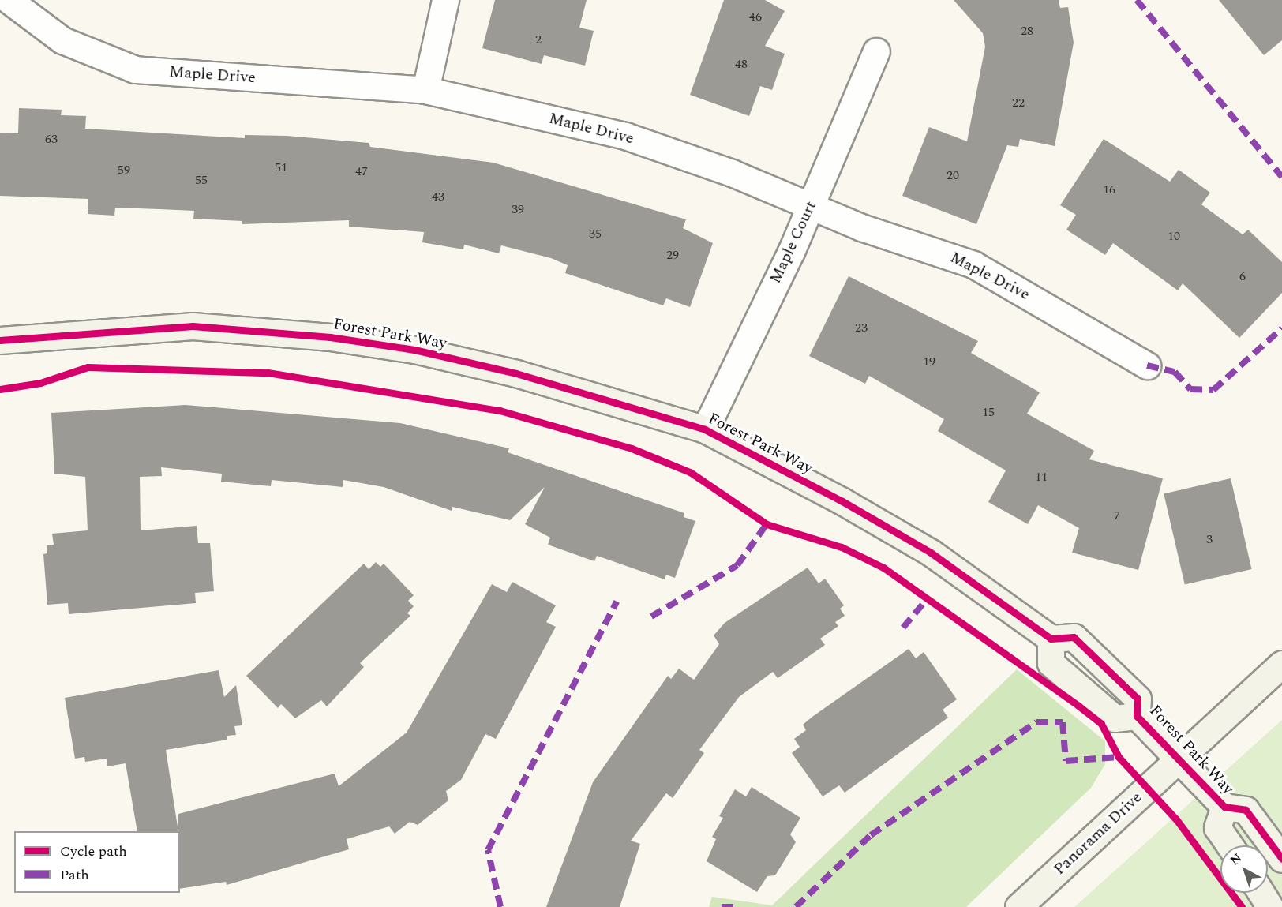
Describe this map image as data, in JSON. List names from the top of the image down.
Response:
{
  "streets": {
    "street": [
      "Maple Drive",
      "Maple Court",
      "Forest Park Way",
      "Panorama Drive"
    ]
  },
  "crossings": [
    ["Maple Drive", "Maple Court"],
    ["Maple Court", "Forest Park Way"],
    ["Forest Park Way", "Panorama Drive"]
  ],
  "house_numbers": [
    "46",
    "28",
    "2",
    "48",
    "22",
    "63",
    "51",
    "59",
    "47",
    "20",
    "55",
    "16",
    "43",
    "39",
    "35",
    "10",
    "29",
    "6",
    "23",
    "19",
    "15",
    "11",
    "7",
    "3"
  ],
  "legend": ["Cycle path", "Path"],
  "north": "top left"
}
